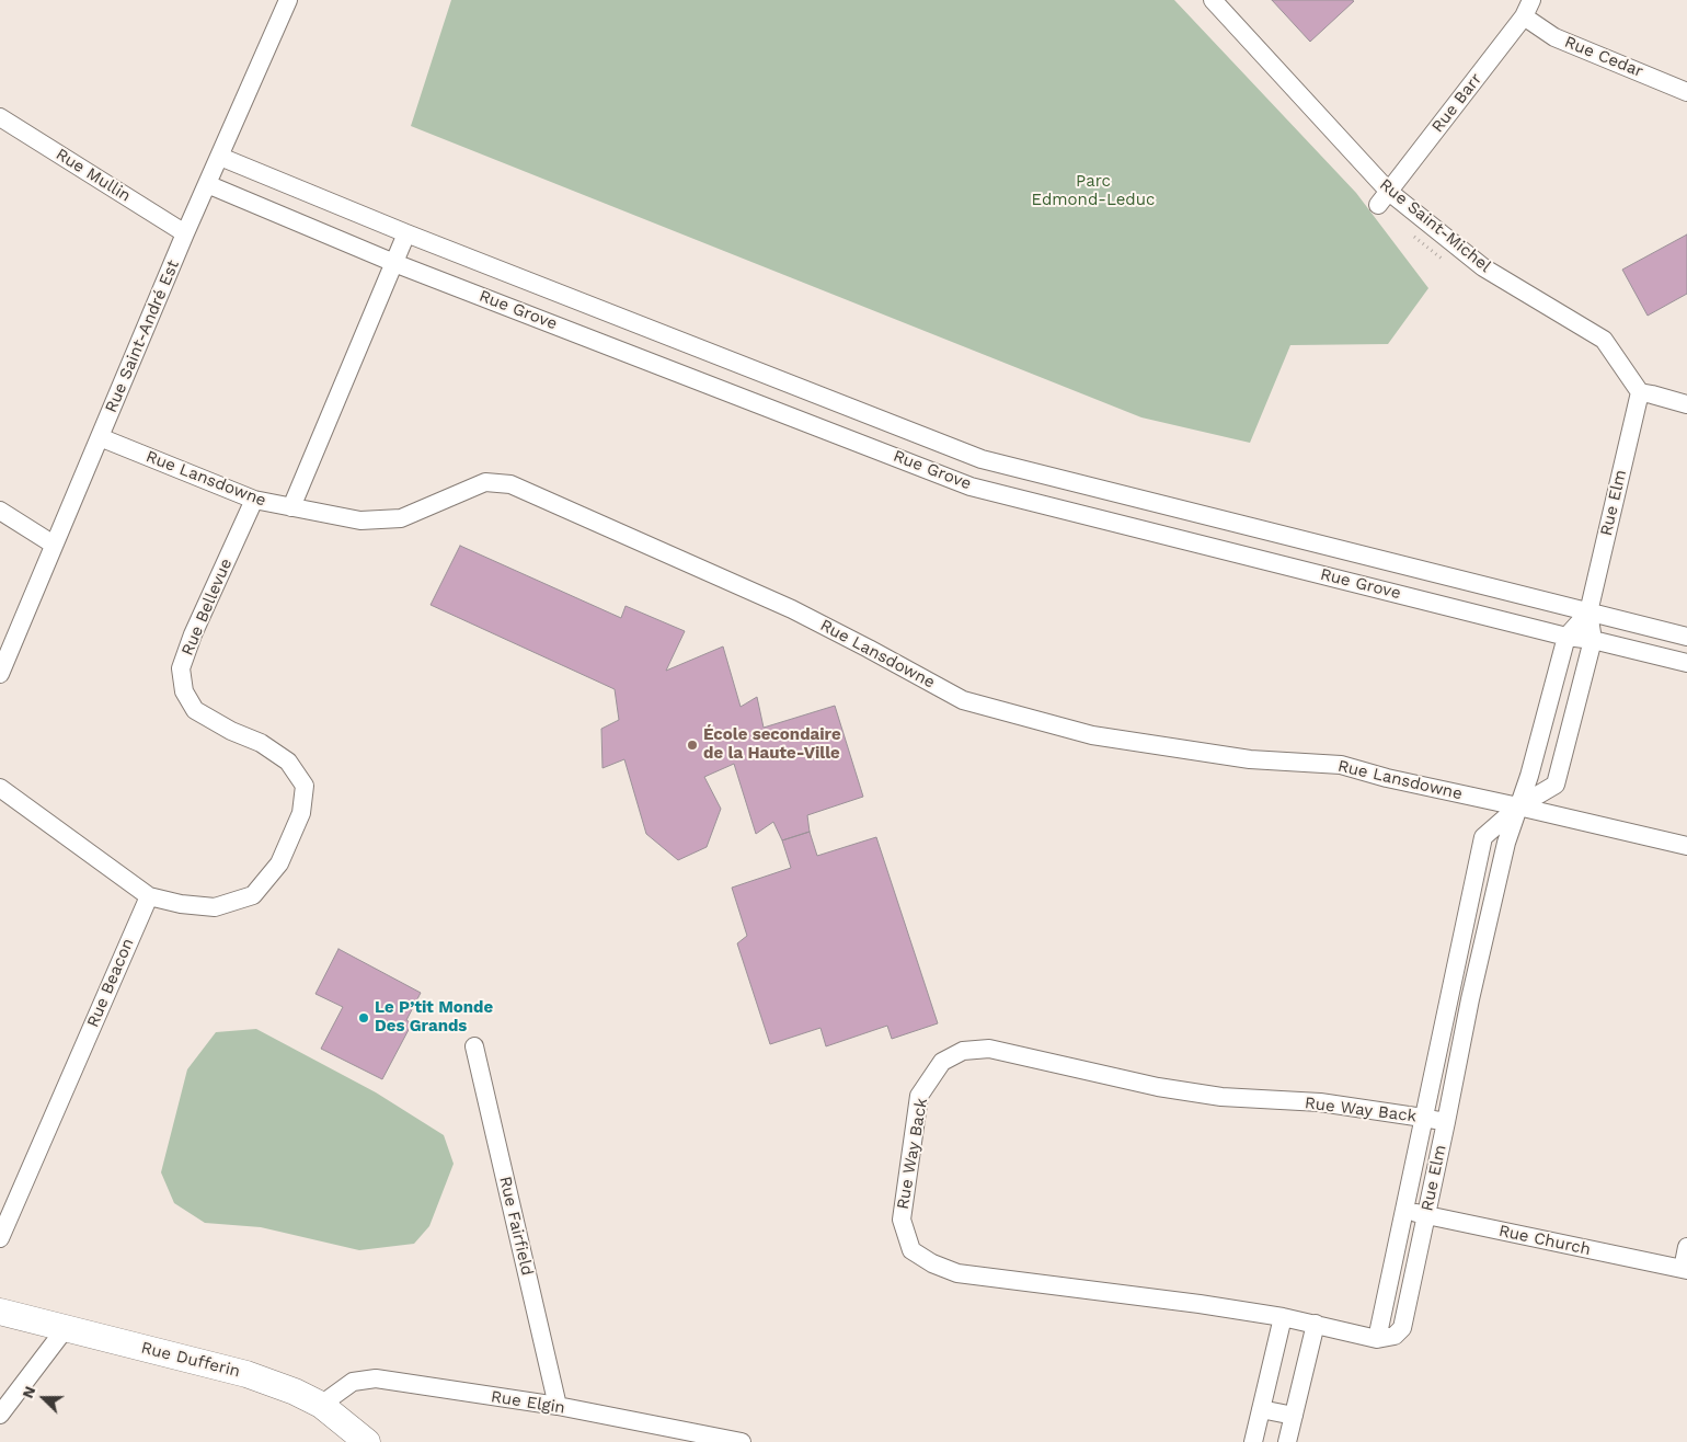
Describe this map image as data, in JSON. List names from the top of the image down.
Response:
{
  "streets": {
    "main road": ["Rue Dufferin"],
    "street": [
      "Rue Cedar",
      "Rue Barr",
      "Rue Mullin",
      "Rue Saint-Michel",
      "Rue Grove",
      "Rue Saint-André Est",
      "Rue Lansdowne",
      "Rue Elm",
      "Rue Bellevue",
      "Rue Beacon",
      "Rue Way Back",
      "Rue Fairfield",
      "Rue Church",
      "Rue Elgin"
    ]
  },
  "crossings": [
    ["Rue Cedar", "Rue Barr"],
    ["Rue Barr", "Rue Saint-Michel"],
    ["Rue Mullin", "Rue Saint-André Est"],
    ["Rue Saint-Michel", "Rue Elm"],
    ["Rue Grove", "Rue Saint-André Est"],
    ["Rue Grove", "Rue Elm"],
    ["Rue Saint-André Est", "Rue Lansdowne"],
    ["Rue Lansdowne", "Rue Elm"],
    ["Rue Lansdowne", "Rue Bellevue"],
    ["Rue Elm", "Rue Way Back"],
    ["Rue Elm", "Rue Church"],
    ["Rue Bellevue", "Rue Beacon"],
    ["Rue Fairfield", "Rue Elgin"],
    ["Rue Dufferin", "Rue Elgin"]
  ],
  "parks": ["Parc Edmond-Leduc"],
  "places": ["École secondaire de la Haute-Ville", "Le P’tit Monde Des Grands"],
  "north": "left"
}
